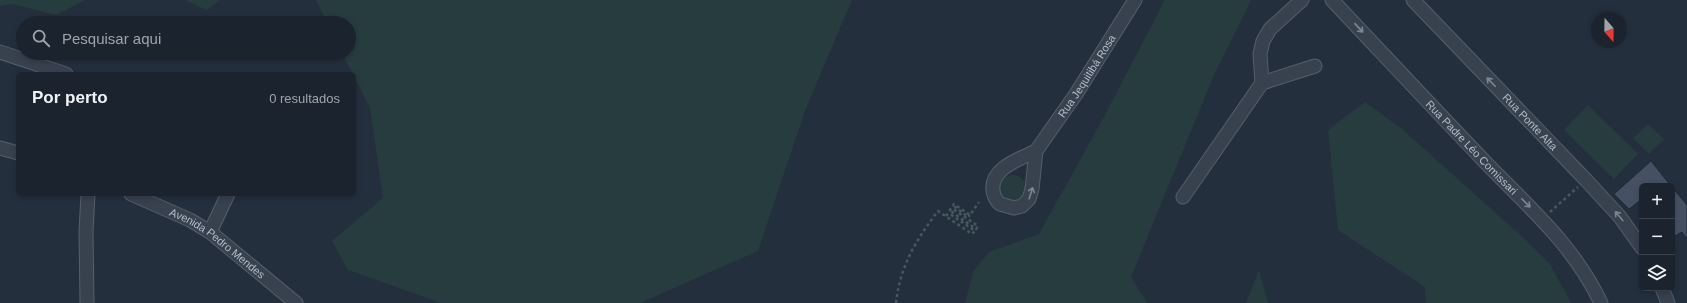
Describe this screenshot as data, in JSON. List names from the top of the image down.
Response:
{
  "streets": {
    "street": [
      "Rua Jequitibá Rosa",
      "Rua Ponte Alta",
      "Rua Padre Léo Comissari",
      "Avenida Pedro Mendes"
    ]
  },
  "one_way": ["Rua Ponte Alta", "Rua Padre Léo Comissari"],
  "north": "bottom",
  "page": {
    "search": "Pesquisar aqui",
    "heading": ["Por perto", "0 resultados"],
    "map_buttons": ["+", "−"]
  }
}
